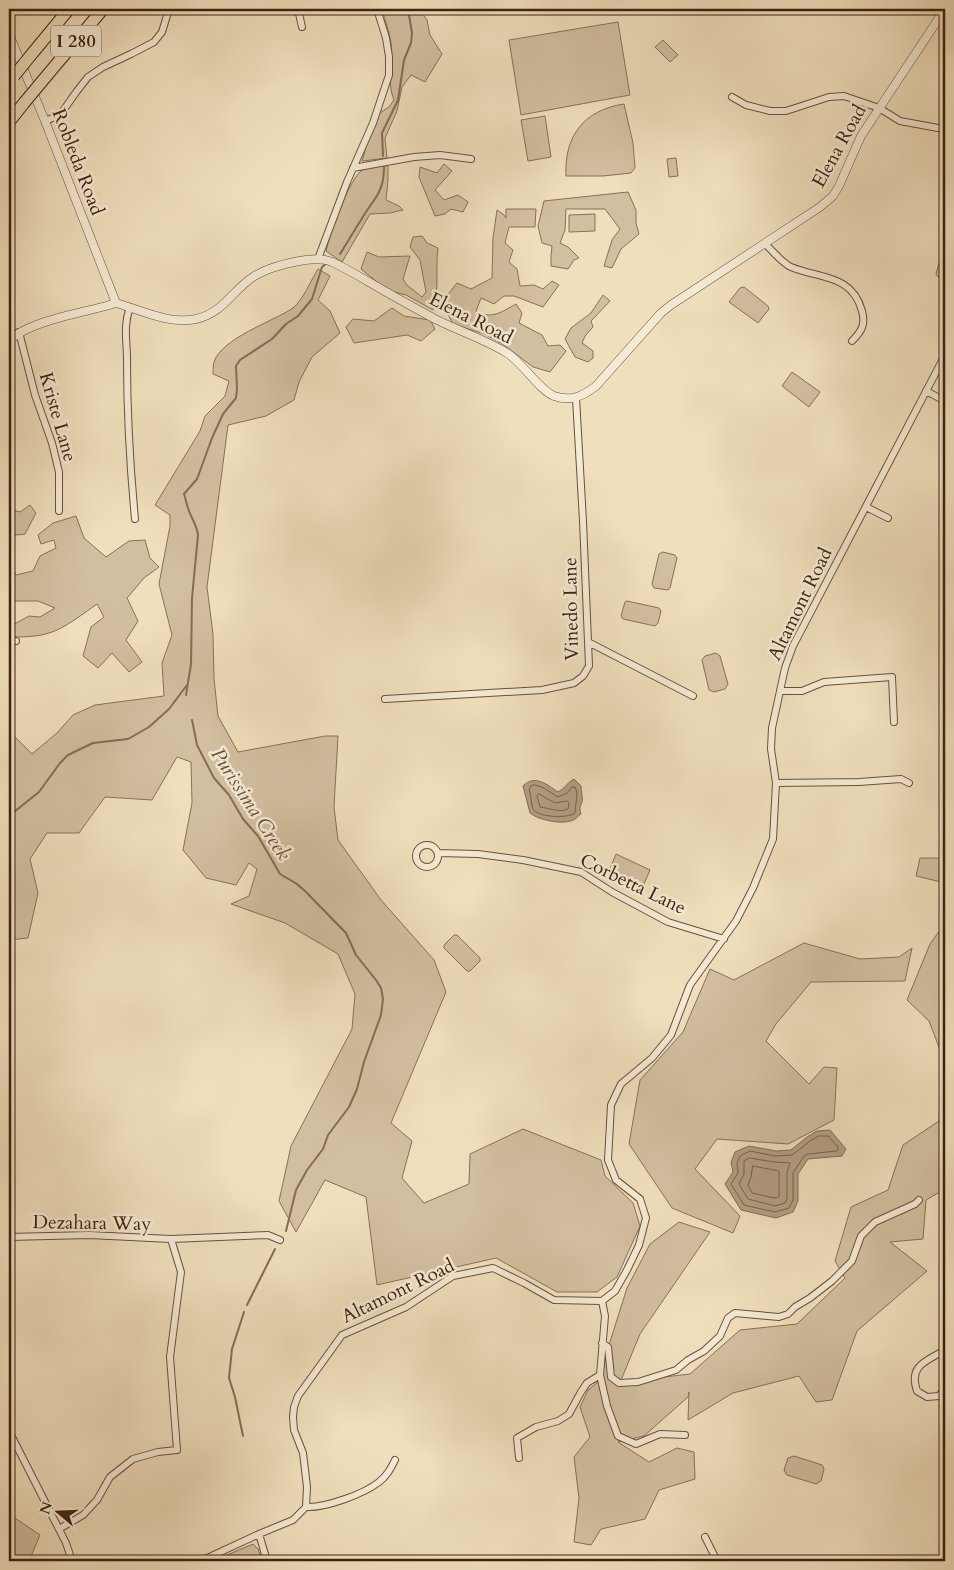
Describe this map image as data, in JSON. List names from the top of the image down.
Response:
{
  "streets": {
    "highway": ["I 280"],
    "street": [
      "Elena Road",
      "Robleda Road",
      "Kriste Lane",
      "Altamont Road",
      "Vinedo Lane",
      "Corbetta Lane",
      "Dezahara Way"
    ]
  },
  "crossings": [
    ["Elena Road", "Robleda Road"],
    ["Elena Road", "Vinedo Lane"],
    ["Altamont Road", "Corbetta Lane"]
  ],
  "water": ["Purissima Creek"],
  "north": "left"
}
